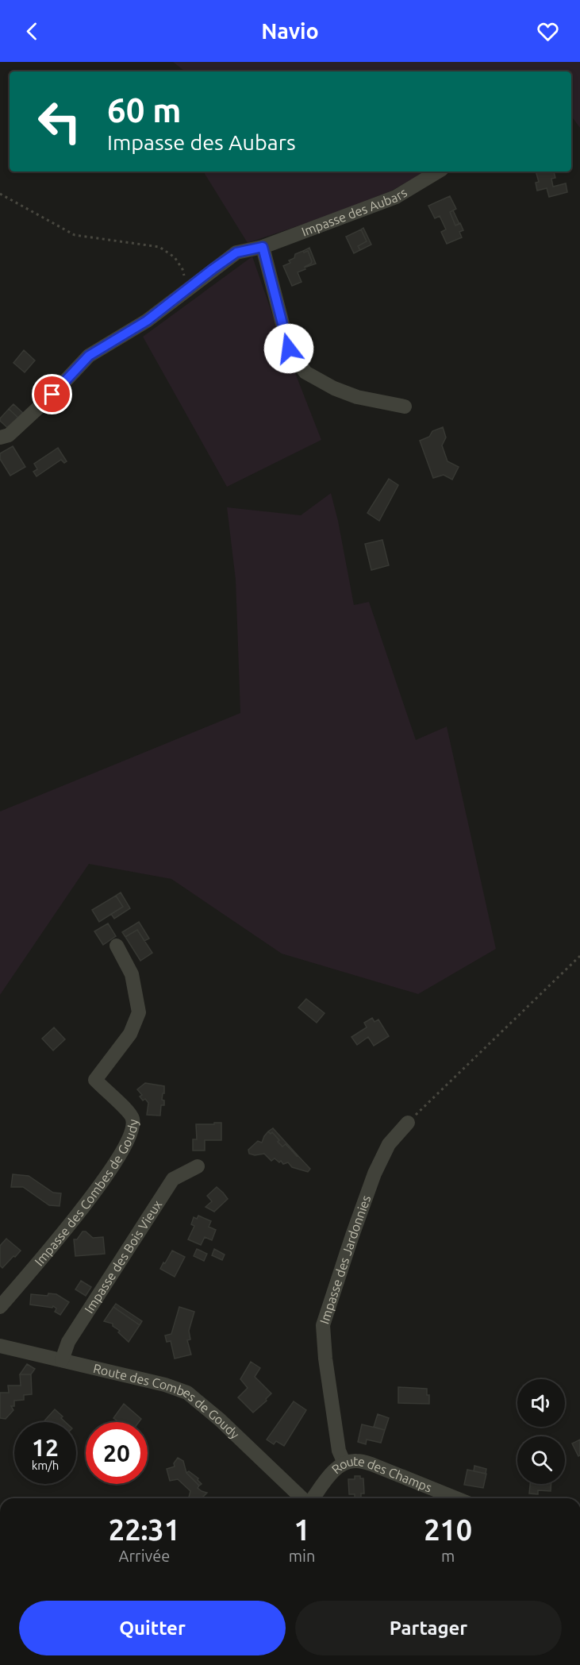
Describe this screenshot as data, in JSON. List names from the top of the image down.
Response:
{
  "streets": {
    "street": [
      "Impasse des Aubars",
      "Impasse des Combes de Goudy",
      "Impasse des Bois Vieux",
      "Impasse des Jardonnies",
      "Route des Combes de Goudy",
      "Route des Champs"
    ]
  },
  "crossings": [
    ["Impasse des Bois Vieux", "Route des Combes de Goudy"],
    ["Impasse des Jardonnies", "Route des Champs"]
  ],
  "page": {
    "header": "Navio",
    "turn": ["60 m", "Impasse des Aubars"],
    "speed": "12 km/h",
    "limit": "20",
    "eta": [
      "22:31",
      "Arrivée",
      "1",
      "min",
      "210",
      "m"
    ],
    "buttons": ["Quitter", "Partager"]
  }
}
